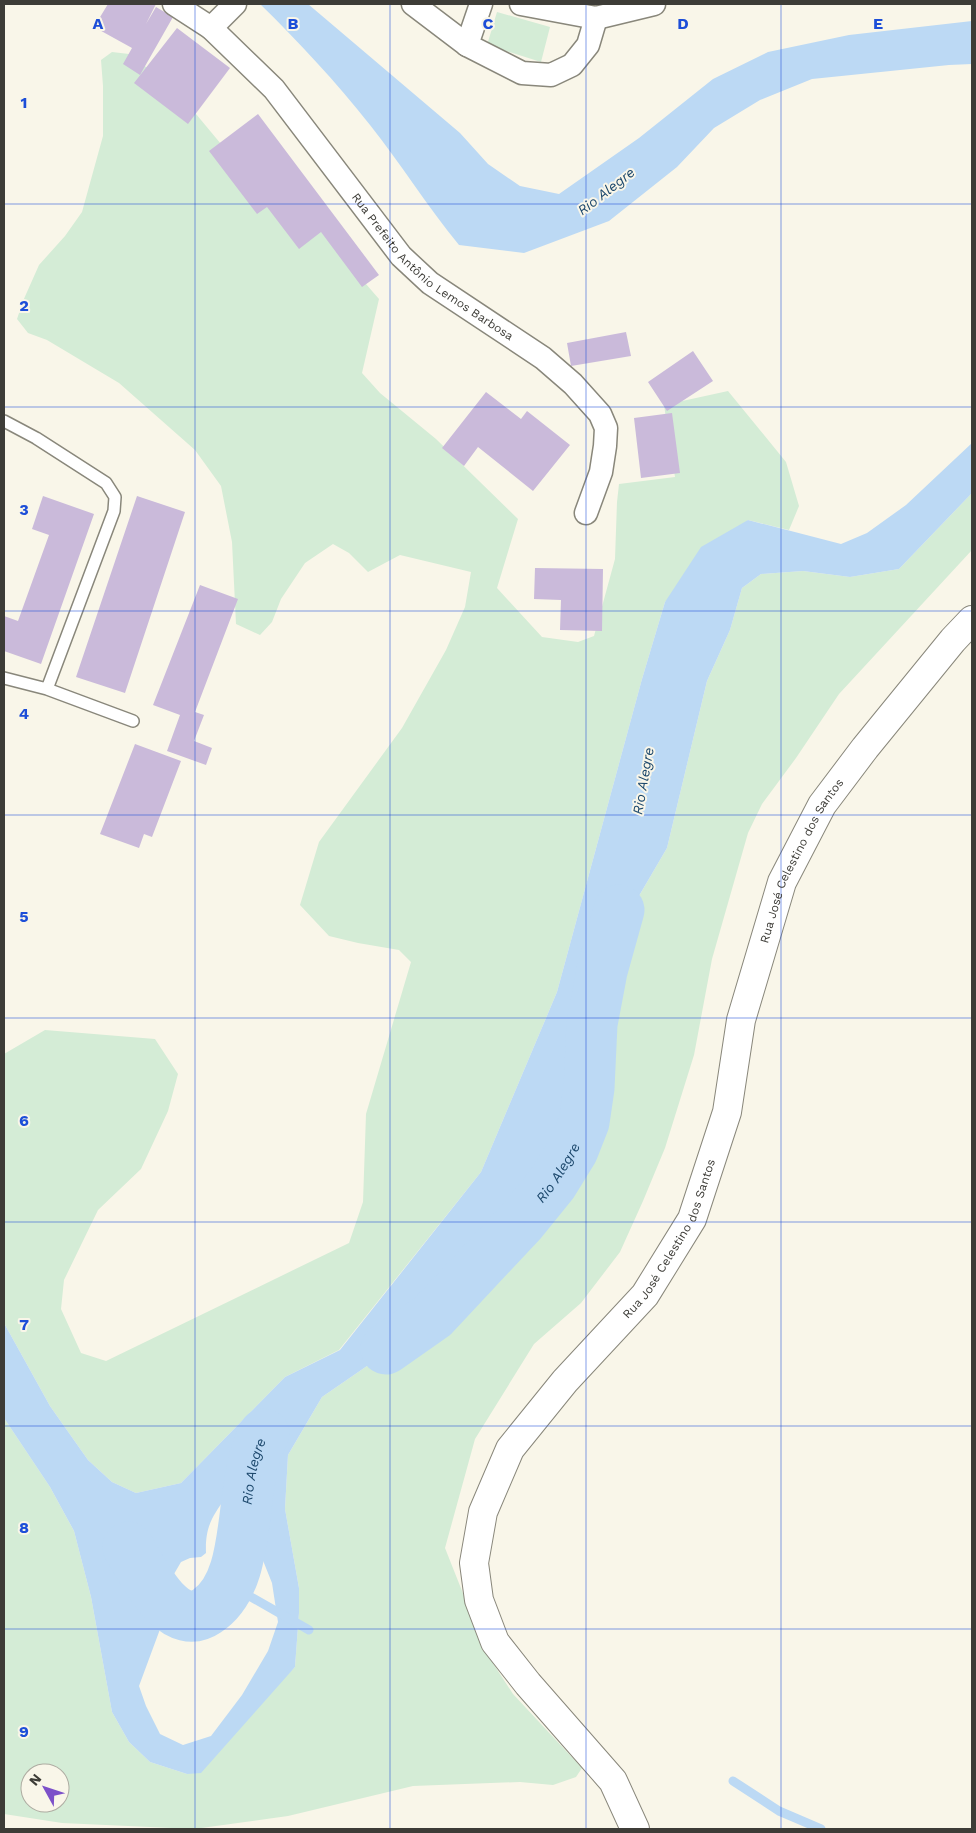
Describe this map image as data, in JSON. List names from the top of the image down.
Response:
{
  "streets": {
    "street": ["Rua Prefeito Antônio Lemos Barbosa", "Rua José Celestino dos Santos"]
  },
  "water": ["Rio Alegre"],
  "north": "top left",
  "grid": {
    "columns": [
      "A",
      "B",
      "C",
      "D",
      "E"
    ],
    "rows": [
      "1",
      "2",
      "3",
      "4",
      "5",
      "6",
      "7",
      "8",
      "9"
    ]
  }
}
